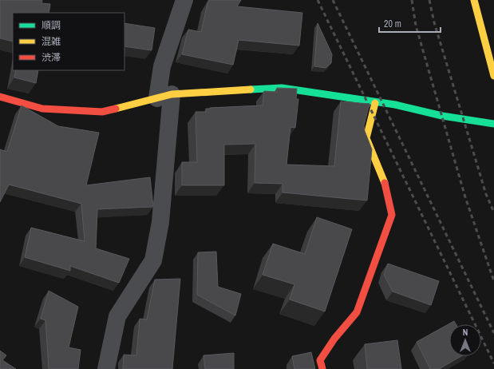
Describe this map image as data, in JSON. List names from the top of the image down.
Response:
{
  "legend": ["順調", "混雑", "渋滞"],
  "scale_bar": "20 m",
  "north": "top"
}
